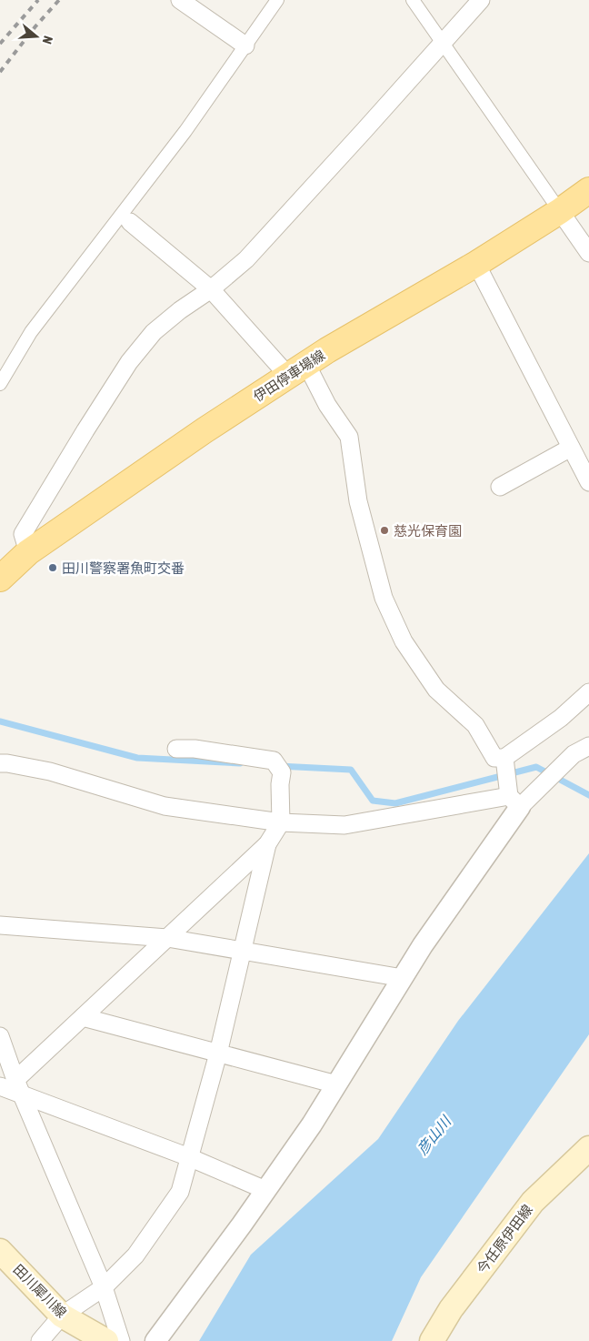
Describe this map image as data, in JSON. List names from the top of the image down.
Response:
{
  "streets": {
    "main road": ["伊田停車場線", "今任原伊田線", "田川犀川線"]
  },
  "water": ["彦山川"],
  "places": ["慈光保育園", "田川警察署魚町交番"],
  "north": "right"
}
